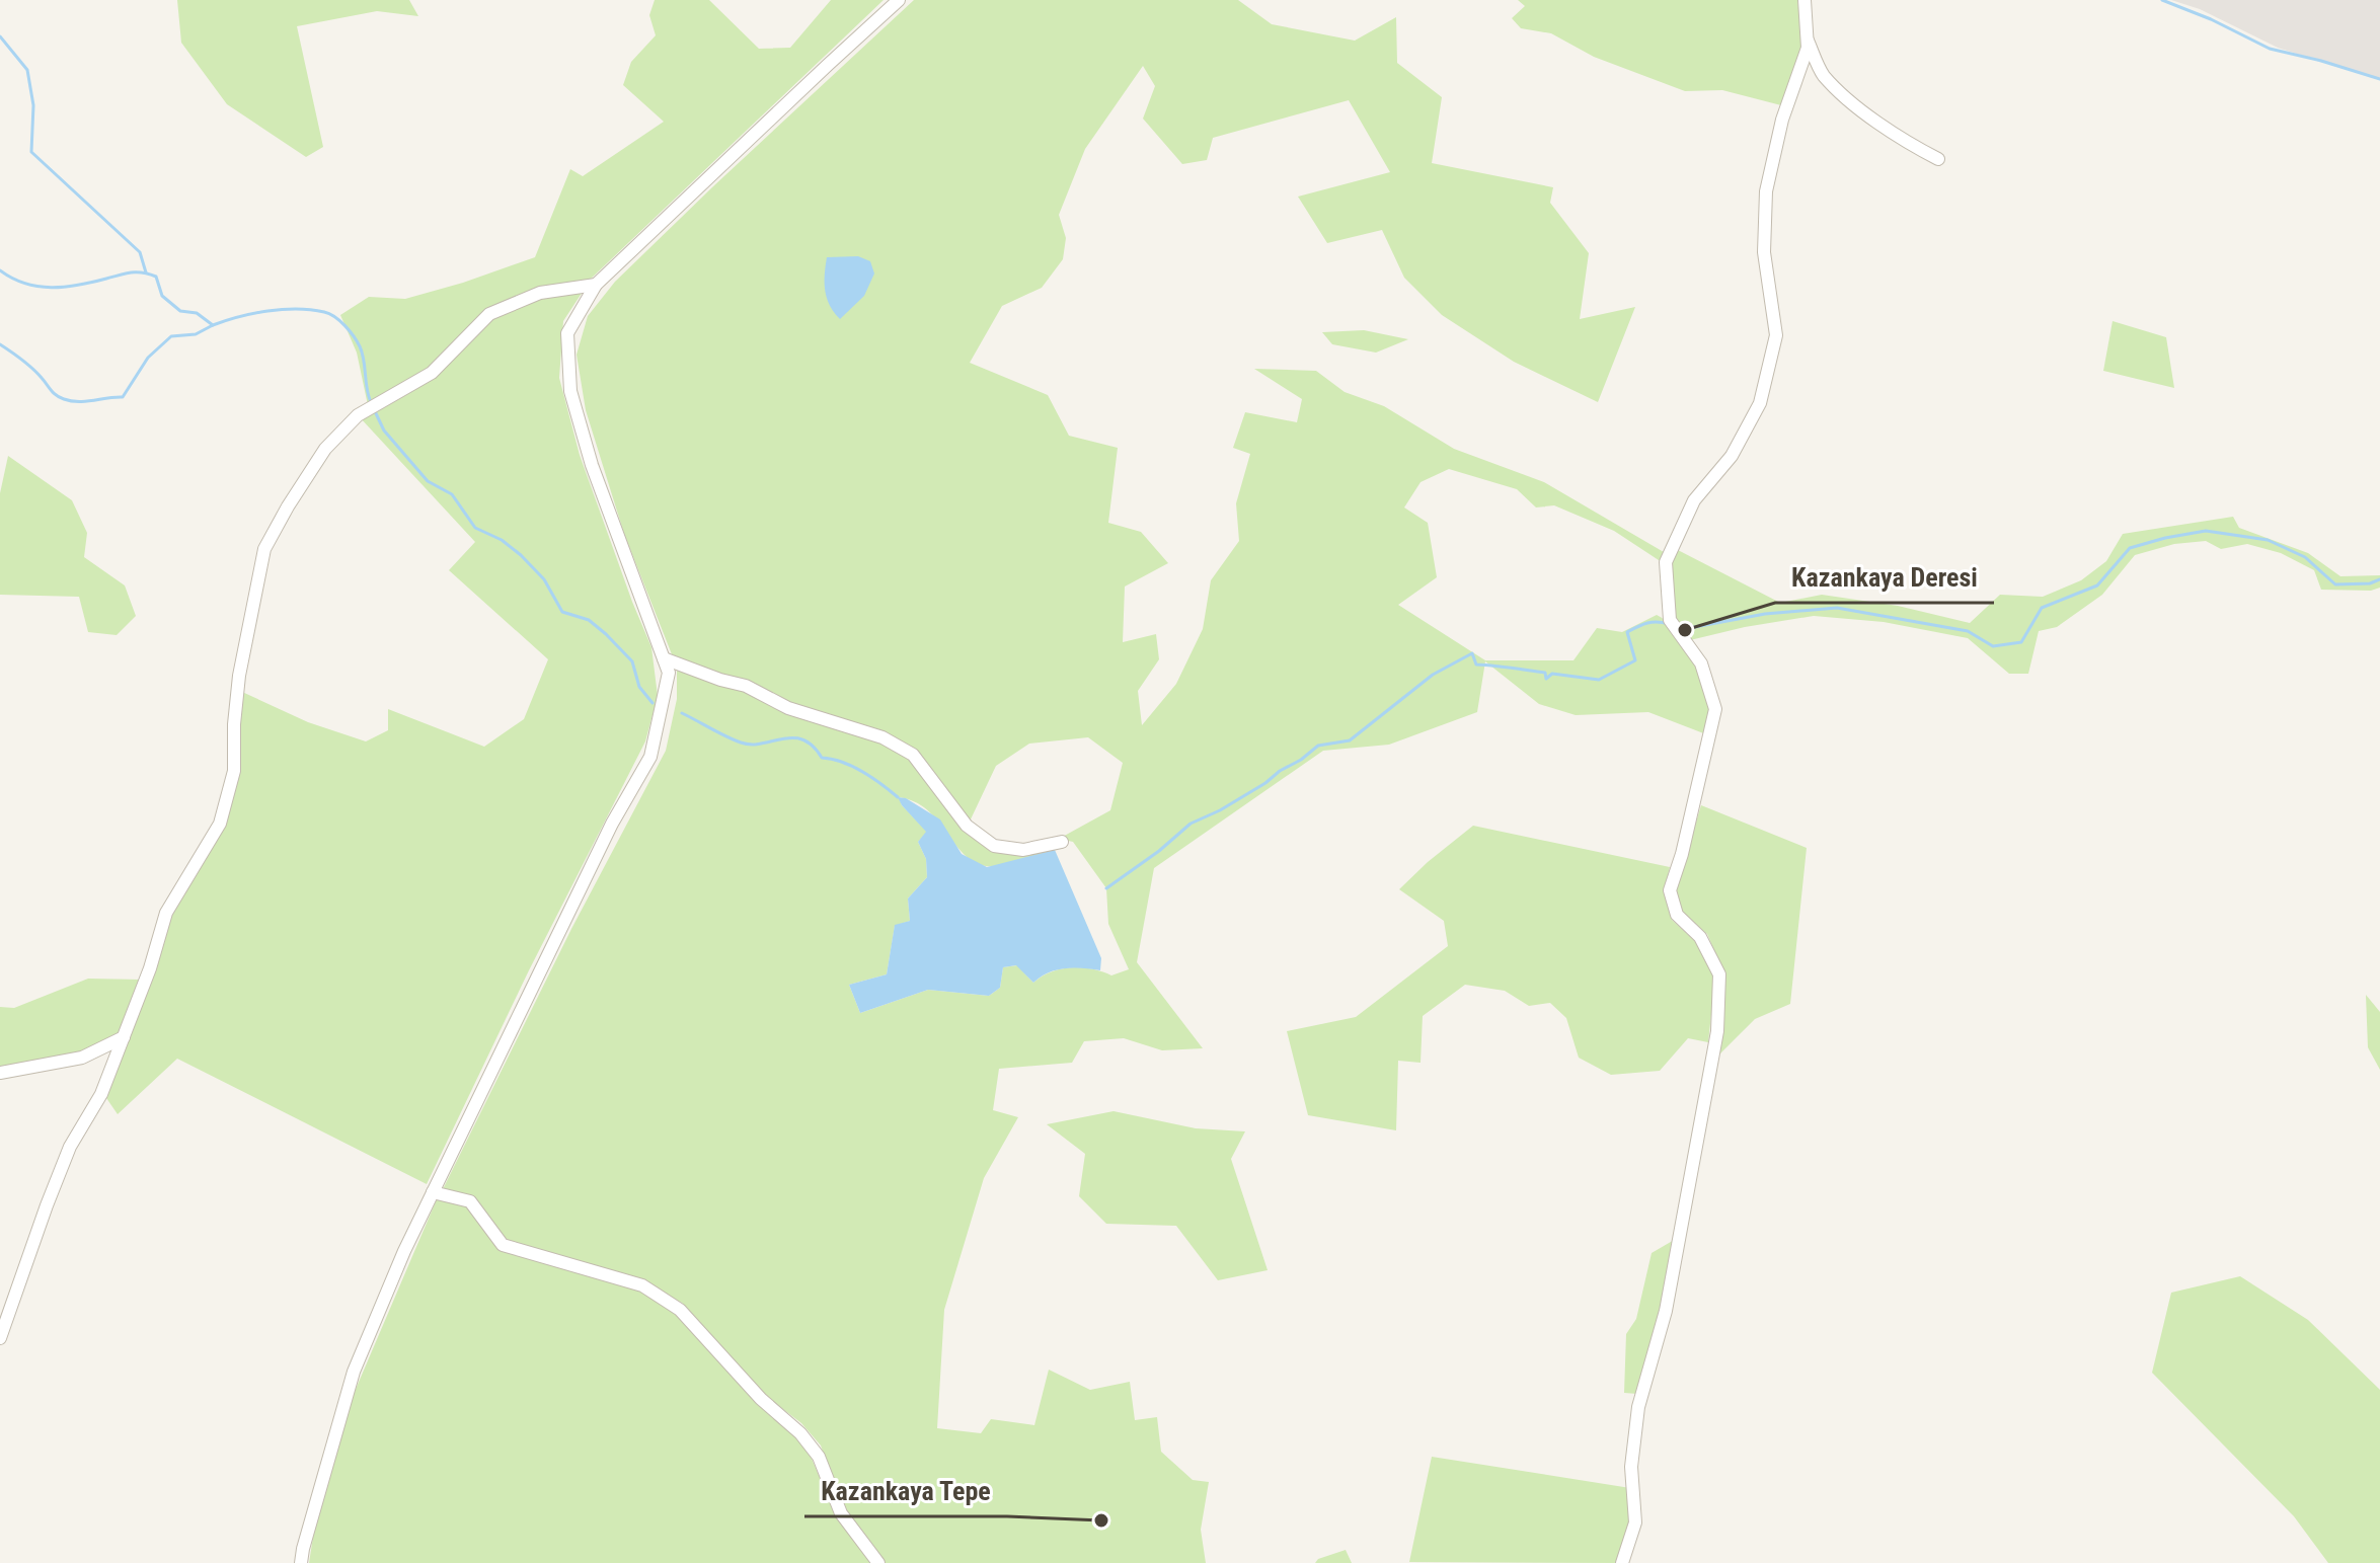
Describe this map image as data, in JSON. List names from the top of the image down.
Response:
{
  "places": ["Kazankaya Deresi", "Kazankaya Tepe"]
}
